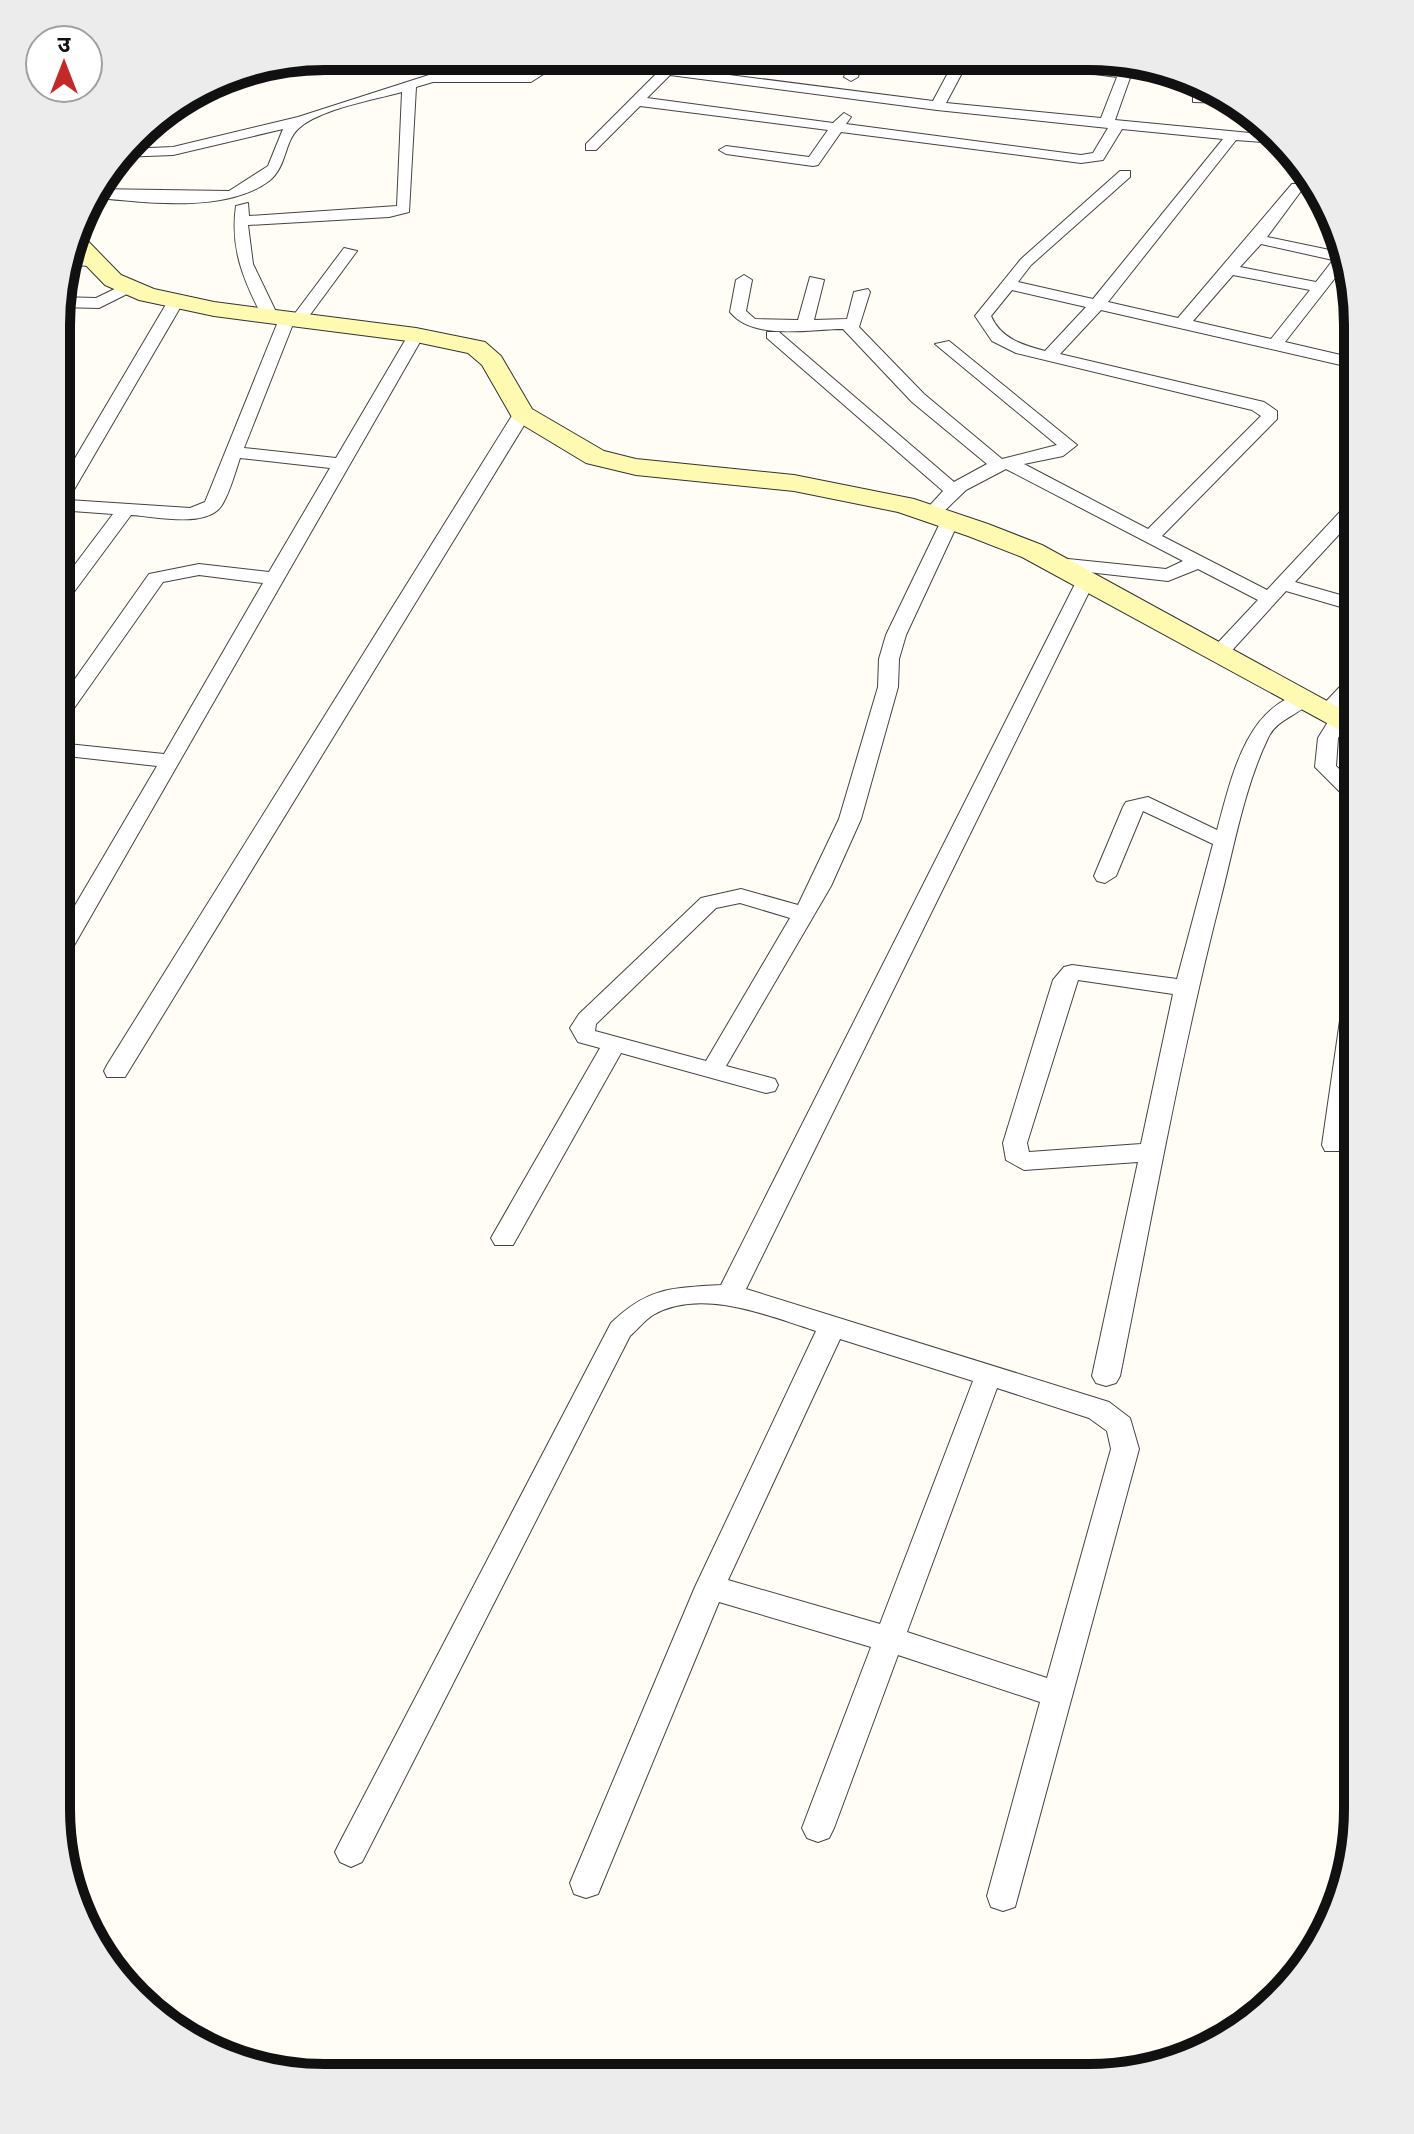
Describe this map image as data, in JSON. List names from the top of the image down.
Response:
{
  "north": "top"
}
